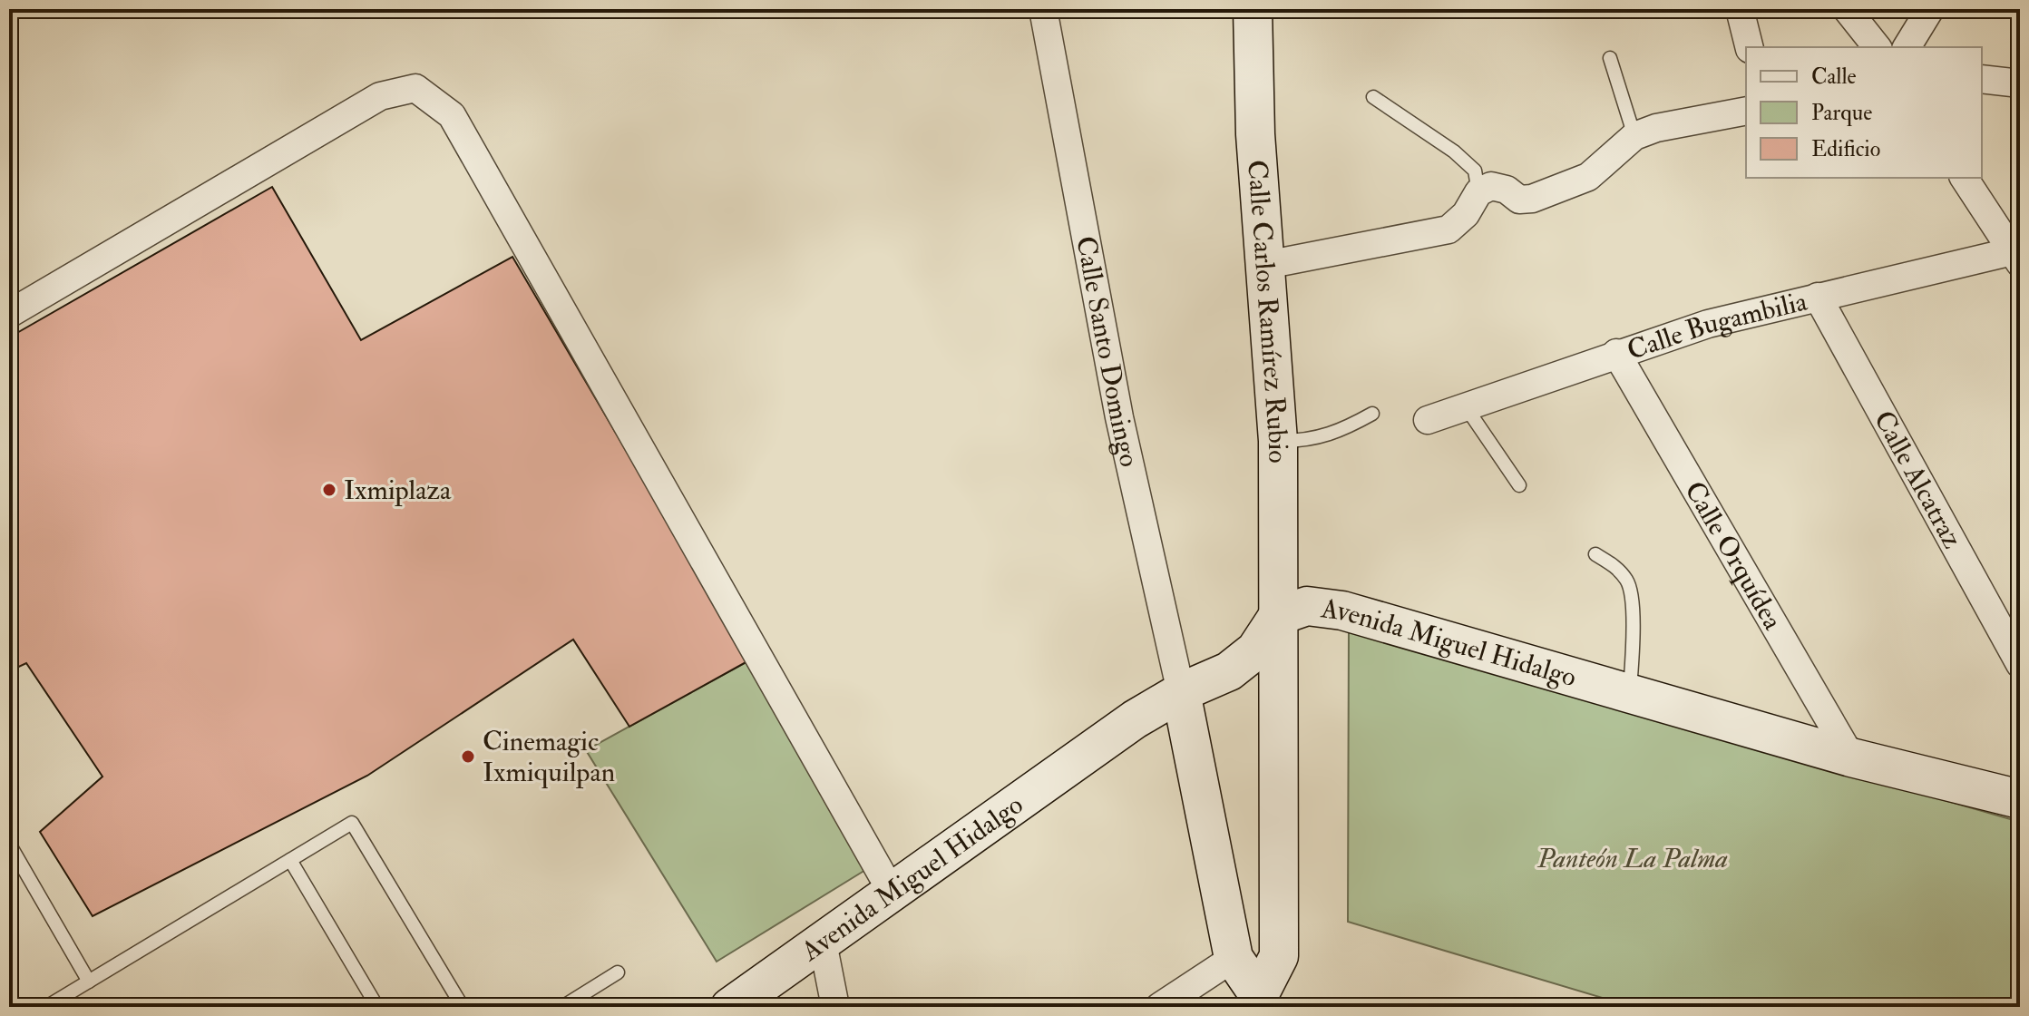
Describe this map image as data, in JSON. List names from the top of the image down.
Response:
{
  "streets": {
    "street": [
      "Calle Carlos Ramírez Rubio",
      "Calle Bugambilia",
      "Calle Santo Domingo",
      "Calle Alcatraz",
      "Calle Orquídea",
      "Avenida Miguel Hidalgo"
    ]
  },
  "crossings": [
    ["Calle Carlos Ramírez Rubio", "Avenida Miguel Hidalgo"],
    ["Calle Bugambilia", "Calle Alcatraz"],
    ["Calle Bugambilia", "Calle Orquídea"],
    ["Calle Santo Domingo", "Avenida Miguel Hidalgo"],
    ["Calle Orquídea", "Avenida Miguel Hidalgo"]
  ],
  "parks": ["Panteón La Palma"],
  "places": ["Ixmiplaza", "Cinemagic Ixmiquilpan"],
  "legend": ["Calle", "Parque", "Edificio"]
}
